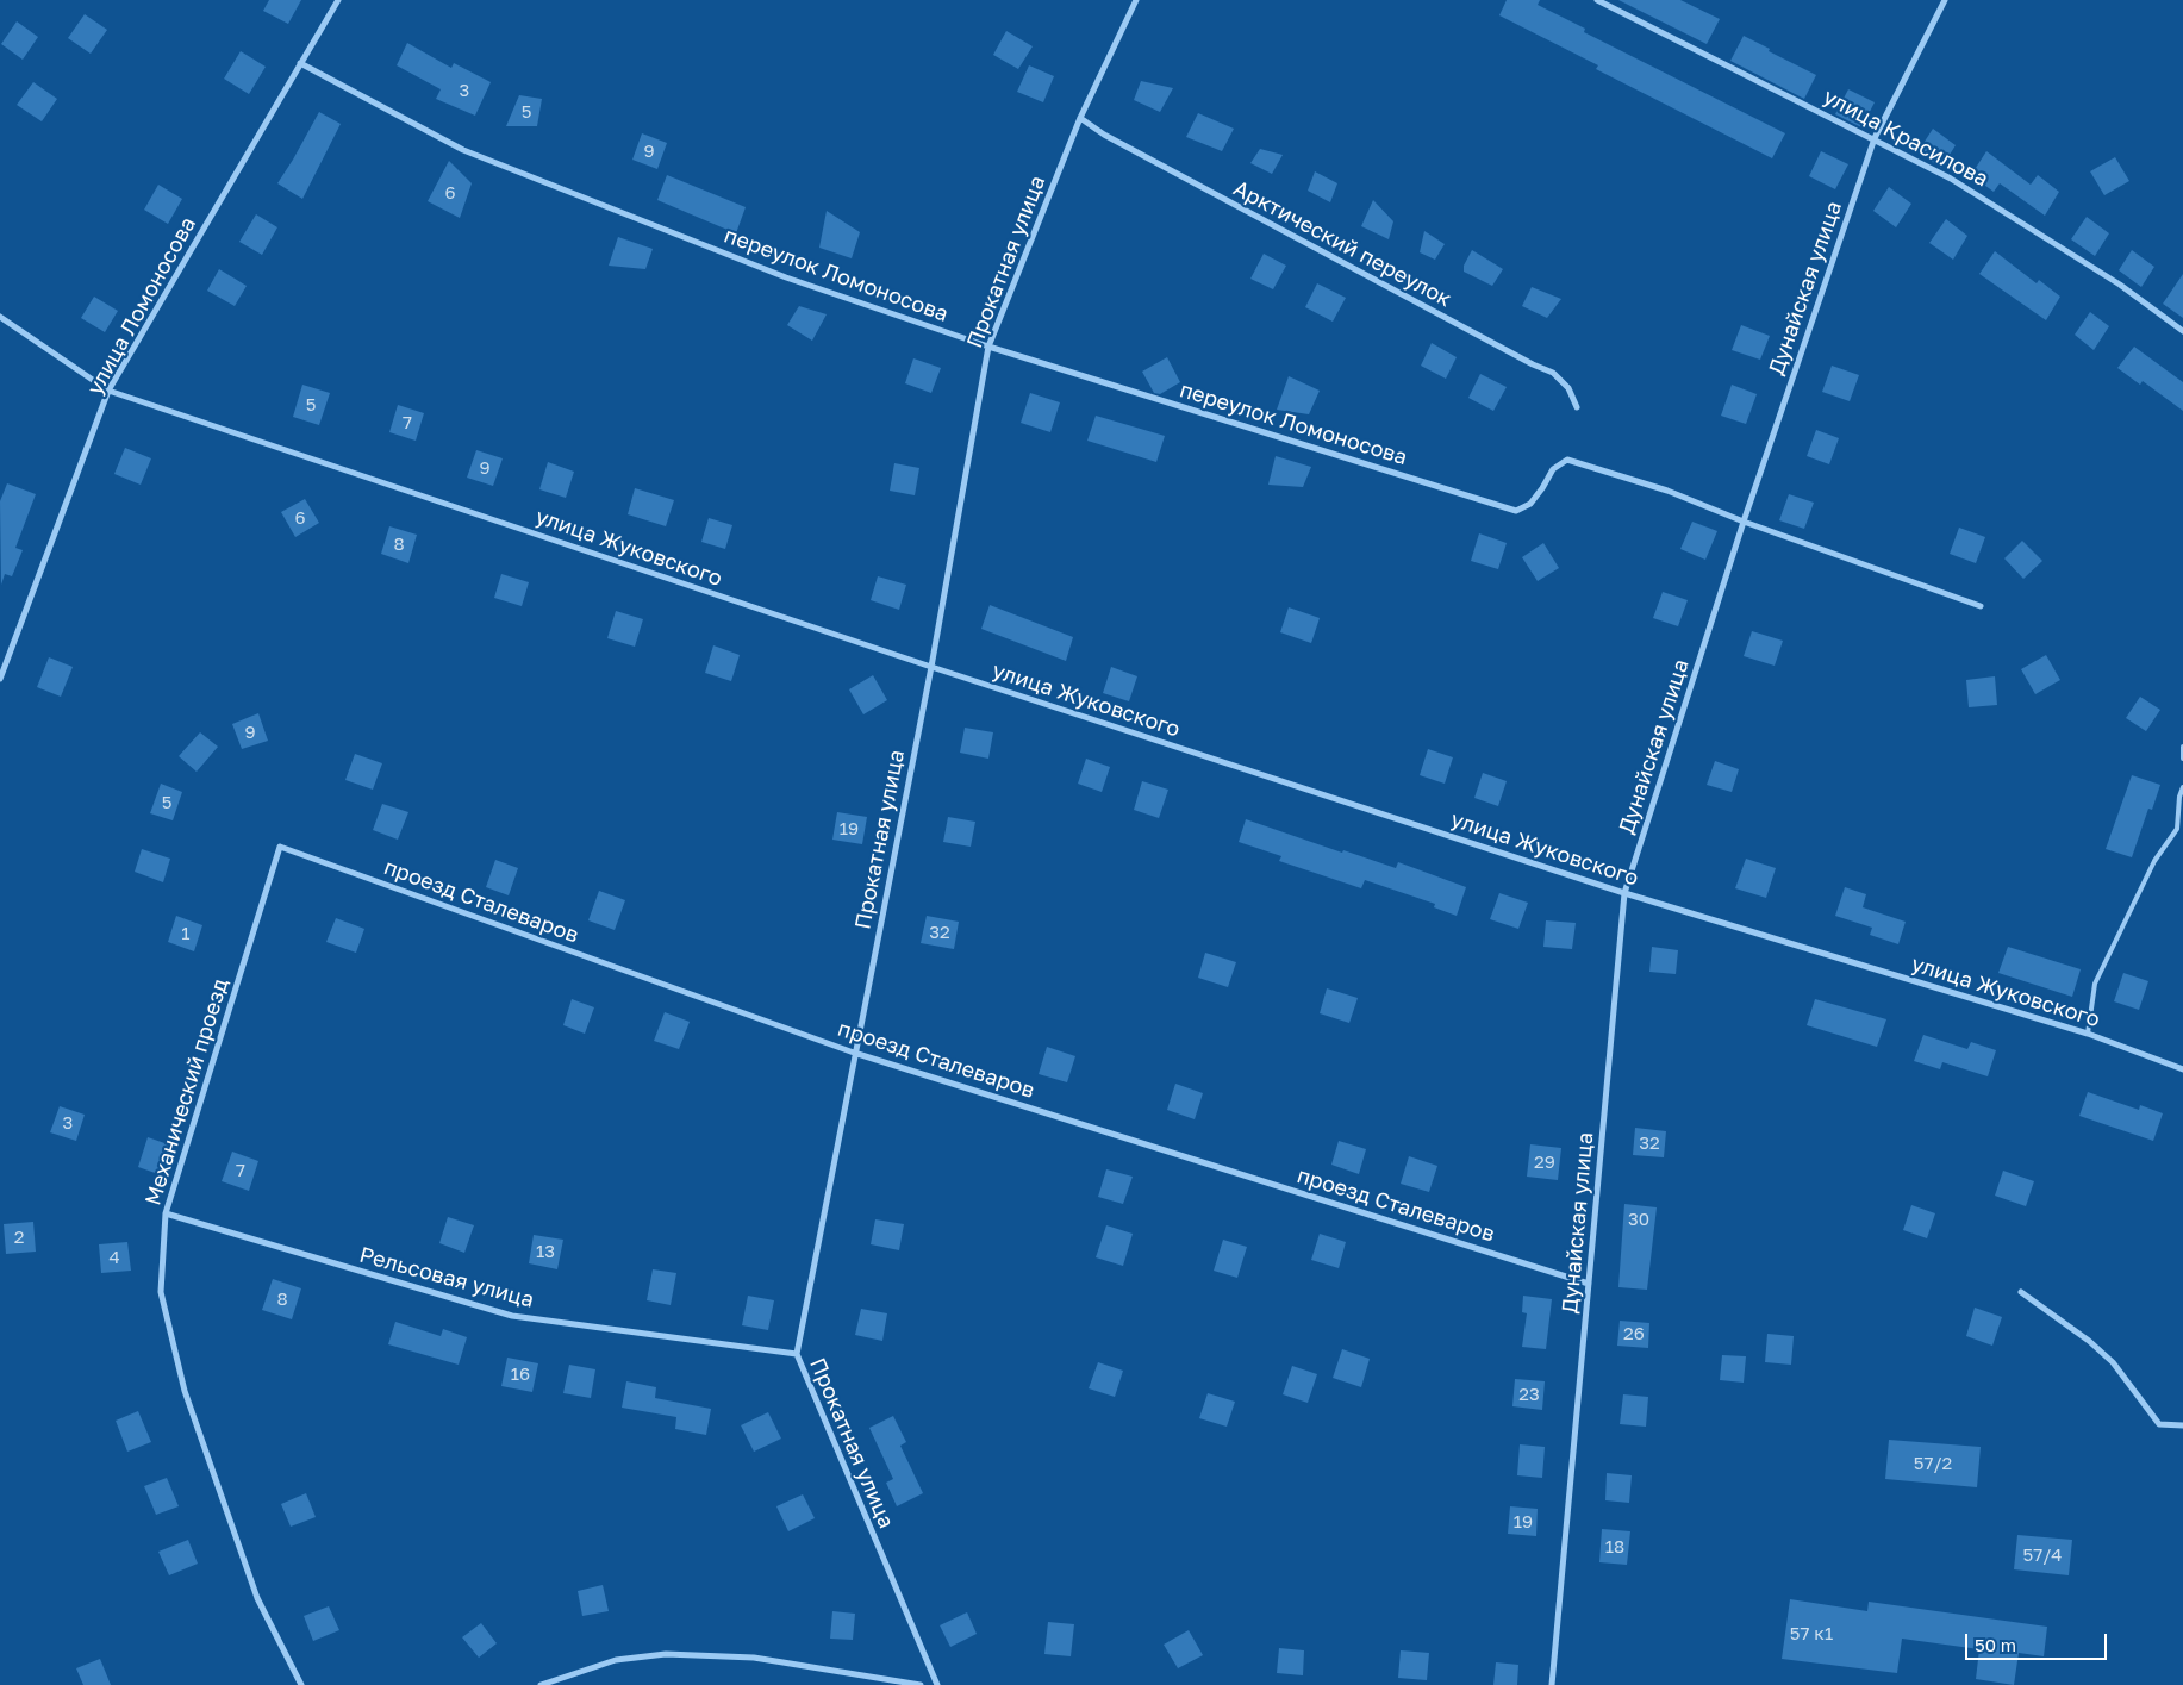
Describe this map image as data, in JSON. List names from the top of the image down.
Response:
{
  "streets": {
    "street": [
      "улица Красилова",
      "Арктический переулок",
      "Прокатная улица",
      "переулок Ломоносова",
      "Дунайская улица",
      "улица Ломоносова",
      "улица Жуковского",
      "проезд Сталеваров",
      "Механический проезд",
      "Рельсовая улица"
    ]
  },
  "crossings": [
    ["улица Красилова", "Дунайская улица"],
    ["Арктический переулок", "Прокатная улица"],
    ["Прокатная улица", "переулок Ломоносова"],
    ["Прокатная улица", "улица Жуковского"],
    ["Прокатная улица", "проезд Сталеваров"],
    ["Прокатная улица", "Рельсовая улица"],
    ["переулок Ломоносова", "Дунайская улица"],
    ["переулок Ломоносова", "улица Ломоносова"],
    ["Дунайская улица", "улица Жуковского"],
    ["Дунайская улица", "проезд Сталеваров"],
    ["улица Ломоносова", "улица Жуковского"],
    ["проезд Сталеваров", "Механический проезд"],
    ["Механический проезд", "Рельсовая улица"]
  ],
  "house_numbers": [
    "3",
    "5",
    "9",
    "6",
    "5",
    "7",
    "9",
    "6",
    "8",
    "9",
    "5",
    "19",
    "32",
    "1",
    "3",
    "32",
    "29",
    "7",
    "30",
    "2",
    "13",
    "4",
    "8",
    "26",
    "16",
    "23",
    "57/2",
    "19",
    "18",
    "57/4",
    "57 к1"
  ],
  "scale_bar": "50 m"
}
